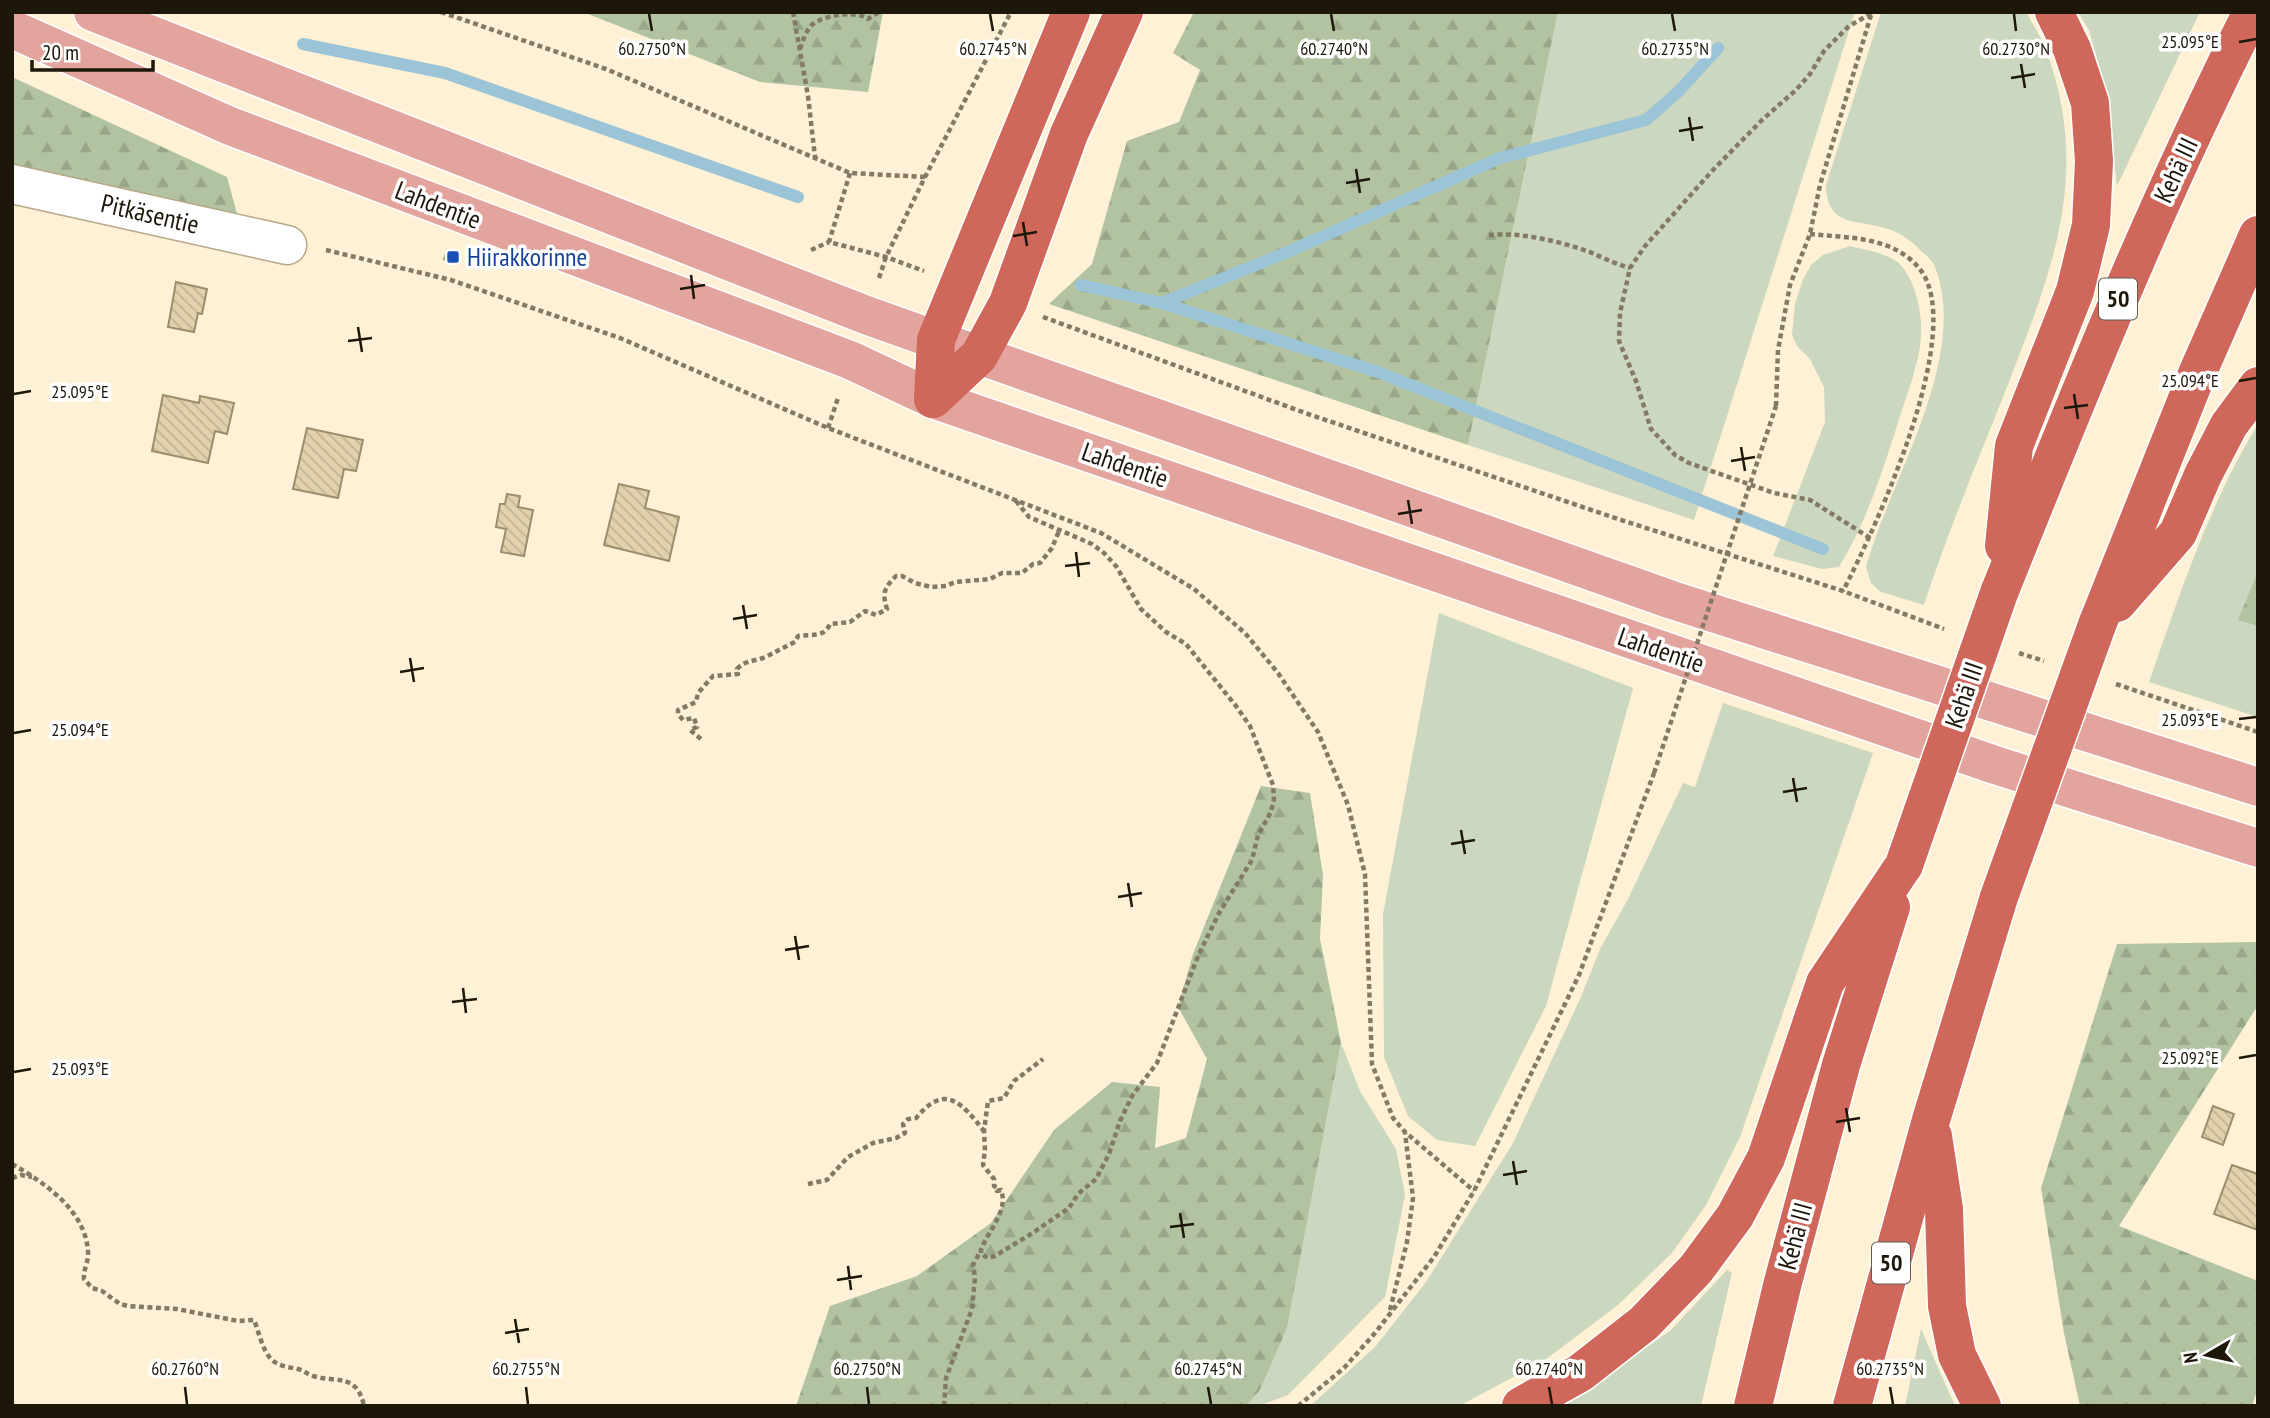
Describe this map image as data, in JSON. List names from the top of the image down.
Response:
{
  "streets": {
    "highway": ["Kehä III", "50"],
    "main road": ["Lahdentie"],
    "street": ["Pitkäsentie"]
  },
  "places": {
    "transit": ["Hiirakkorinne"]
  },
  "scale_bar": "20 m",
  "north": "left",
  "coordinates": [
    "25.095°E",
    "60.2735°N",
    "60.2750°N",
    "60.2745°N",
    "60.2740°N",
    "60.2730°N",
    "25.094°E",
    "25.093°E",
    "25.092°E",
    "60.2760°N",
    "60.2755°N"
  ]
}
